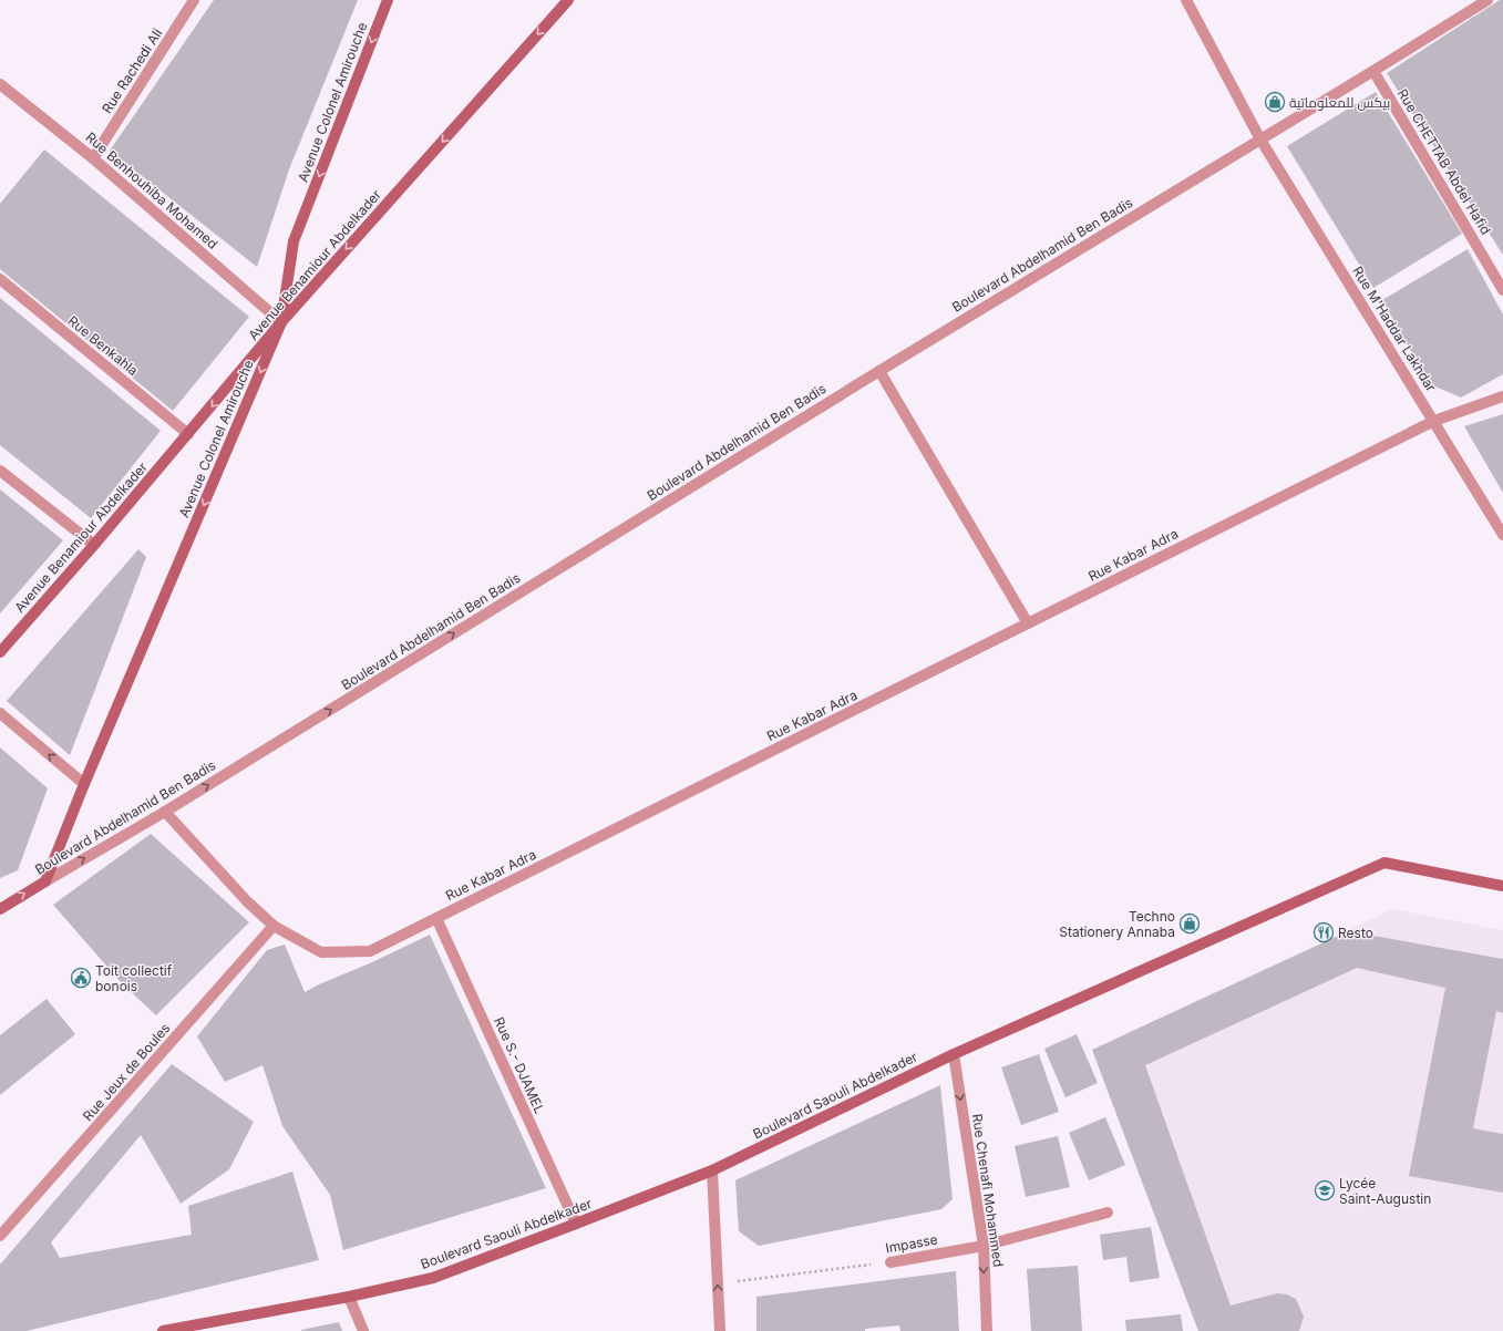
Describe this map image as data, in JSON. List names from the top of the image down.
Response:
{
  "streets": {
    "main road": [
      "Avenue Colonel Amirouche",
      "Boulevard Abdelhamid Ben Badis",
      "Avenue Benamiour Abdelkader",
      "Boulevard Saouli Abdelkader"
    ],
    "street": [
      "Rue Rachedi Ali",
      "Rue CHETTAB Abdel Hafid",
      "Rue Benhouhiba Mohamed",
      "Rue M'Haddar Lakhdar",
      "Rue Benkahla",
      "Rue Kabar Adra",
      "Rue S.- DJAMEL",
      "Rue Jeux de Boules",
      "Rue Chenafi Mohammed",
      "Impasse"
    ]
  },
  "crossings": [
    ["Rue Rachedi Ali", "Rue Benhouhiba Mohamed"],
    ["Avenue Colonel Amirouche", "Rue Benhouhiba Mohamed"],
    ["Avenue Colonel Amirouche", "Boulevard Abdelhamid Ben Badis"],
    ["Avenue Colonel Amirouche", "Avenue Benamiour Abdelkader"],
    ["Rue CHETTAB Abdel Hafid", "Boulevard Abdelhamid Ben Badis"],
    ["Rue Benhouhiba Mohamed", "Avenue Benamiour Abdelkader"],
    ["Boulevard Abdelhamid Ben Badis", "Rue M'Haddar Lakhdar"],
    ["Boulevard Abdelhamid Ben Badis", "Rue Kabar Adra"],
    ["Avenue Benamiour Abdelkader", "Rue Benkahla"],
    ["Rue M'Haddar Lakhdar", "Rue Kabar Adra"],
    ["Rue Kabar Adra", "Rue S.- DJAMEL"],
    ["Rue Kabar Adra", "Rue Jeux de Boules"],
    ["Rue S.- DJAMEL", "Boulevard Saouli Abdelkader"],
    ["Boulevard Saouli Abdelkader", "Rue Chenafi Mohammed"],
    ["Rue Chenafi Mohammed", "Impasse"]
  ],
  "one_way": [
    "Avenue Colonel Amirouche",
    "Boulevard Abdelhamid Ben Badis",
    "Avenue Benamiour Abdelkader",
    "Rue Chenafi Mohammed"
  ],
  "places": {
    "shop": ["بيكس للمعلوماتية", "Techno Stationery Annaba"],
    "restaurant": ["Resto"],
    "public building": ["Toit collectif bonois"],
    "school or university": ["Lycée Saint-Augustin"]
  }
}
